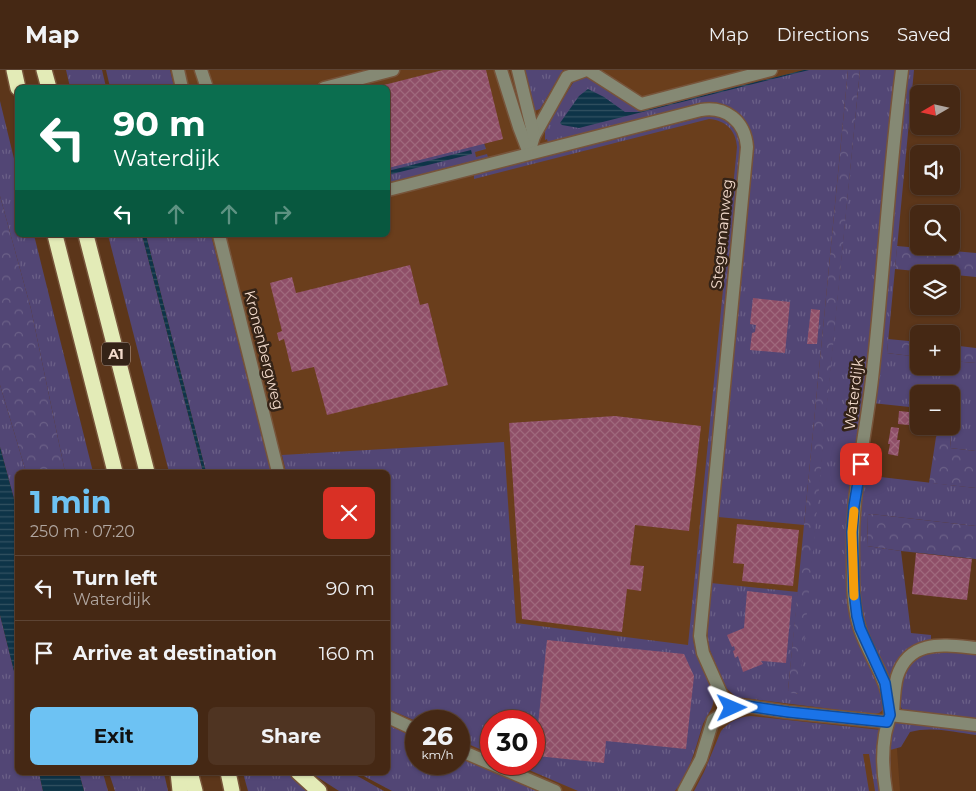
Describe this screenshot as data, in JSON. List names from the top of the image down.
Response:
{
  "streets": {
    "highway": ["A1"],
    "street": ["Stegemanweg", "Kronenbergweg", "Waterdijk"]
  },
  "north": "left",
  "page": {
    "header": "Map",
    "nav": ["Map", "Directions", "Saved"],
    "map_buttons": ["+", "−"],
    "turn": ["90 m", "Waterdijk"],
    "heading": ["1 min", "250 m · 07:20"],
    "list": [
      {
        "name": "Turn left",
        "note": "Waterdijk",
        "value": "90 m"
      },
      {
        "name": "Arrive at destination",
        "value": "160 m"
      }
    ],
    "buttons": ["Exit", "Share"],
    "speed": "26 km/h",
    "limit": "30"
  }
}
